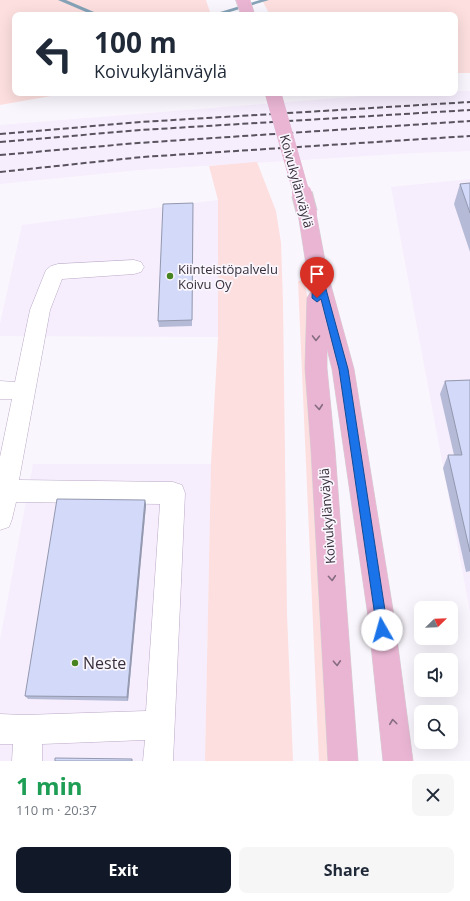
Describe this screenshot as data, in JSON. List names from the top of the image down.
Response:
{
  "streets": {
    "main road": ["Koivukylänväylä"]
  },
  "places": ["Kiinteistöpalvelu Koivu Oy", "Neste"],
  "north": "top right",
  "page": {
    "turn": ["100 m", "Koivukylänväylä"],
    "heading": ["1 min", "110 m · 20:37"],
    "buttons": ["Exit", "Share"]
  }
}
